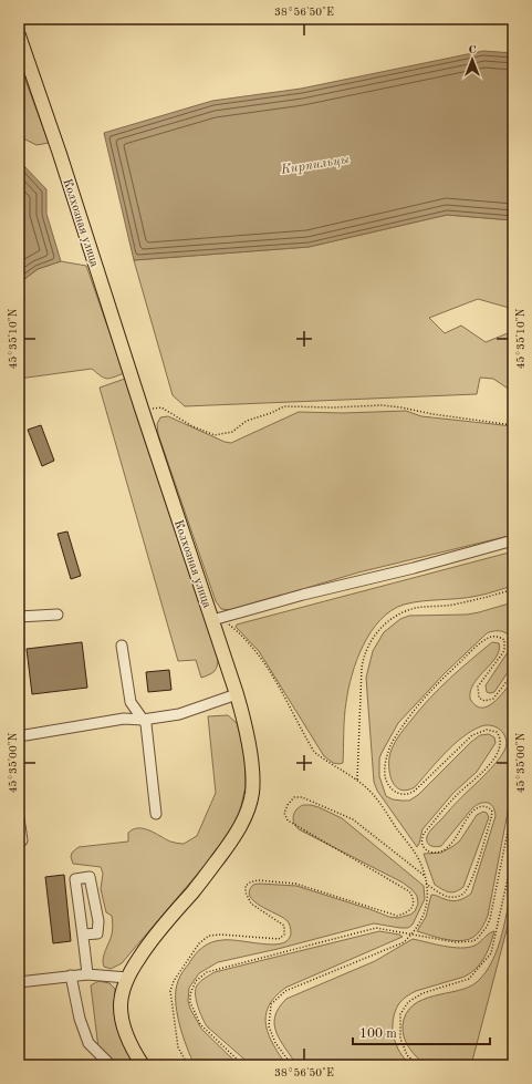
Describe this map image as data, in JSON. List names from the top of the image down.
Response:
{
  "streets": {
    "main road": ["Колхозная улица"]
  },
  "water": ["Кирпильцы"],
  "scale_bar": "100 m",
  "north": "top",
  "coordinates": ["38°56'50\"E", "45°35'10\"N", "45°35'00\"N"]
}
